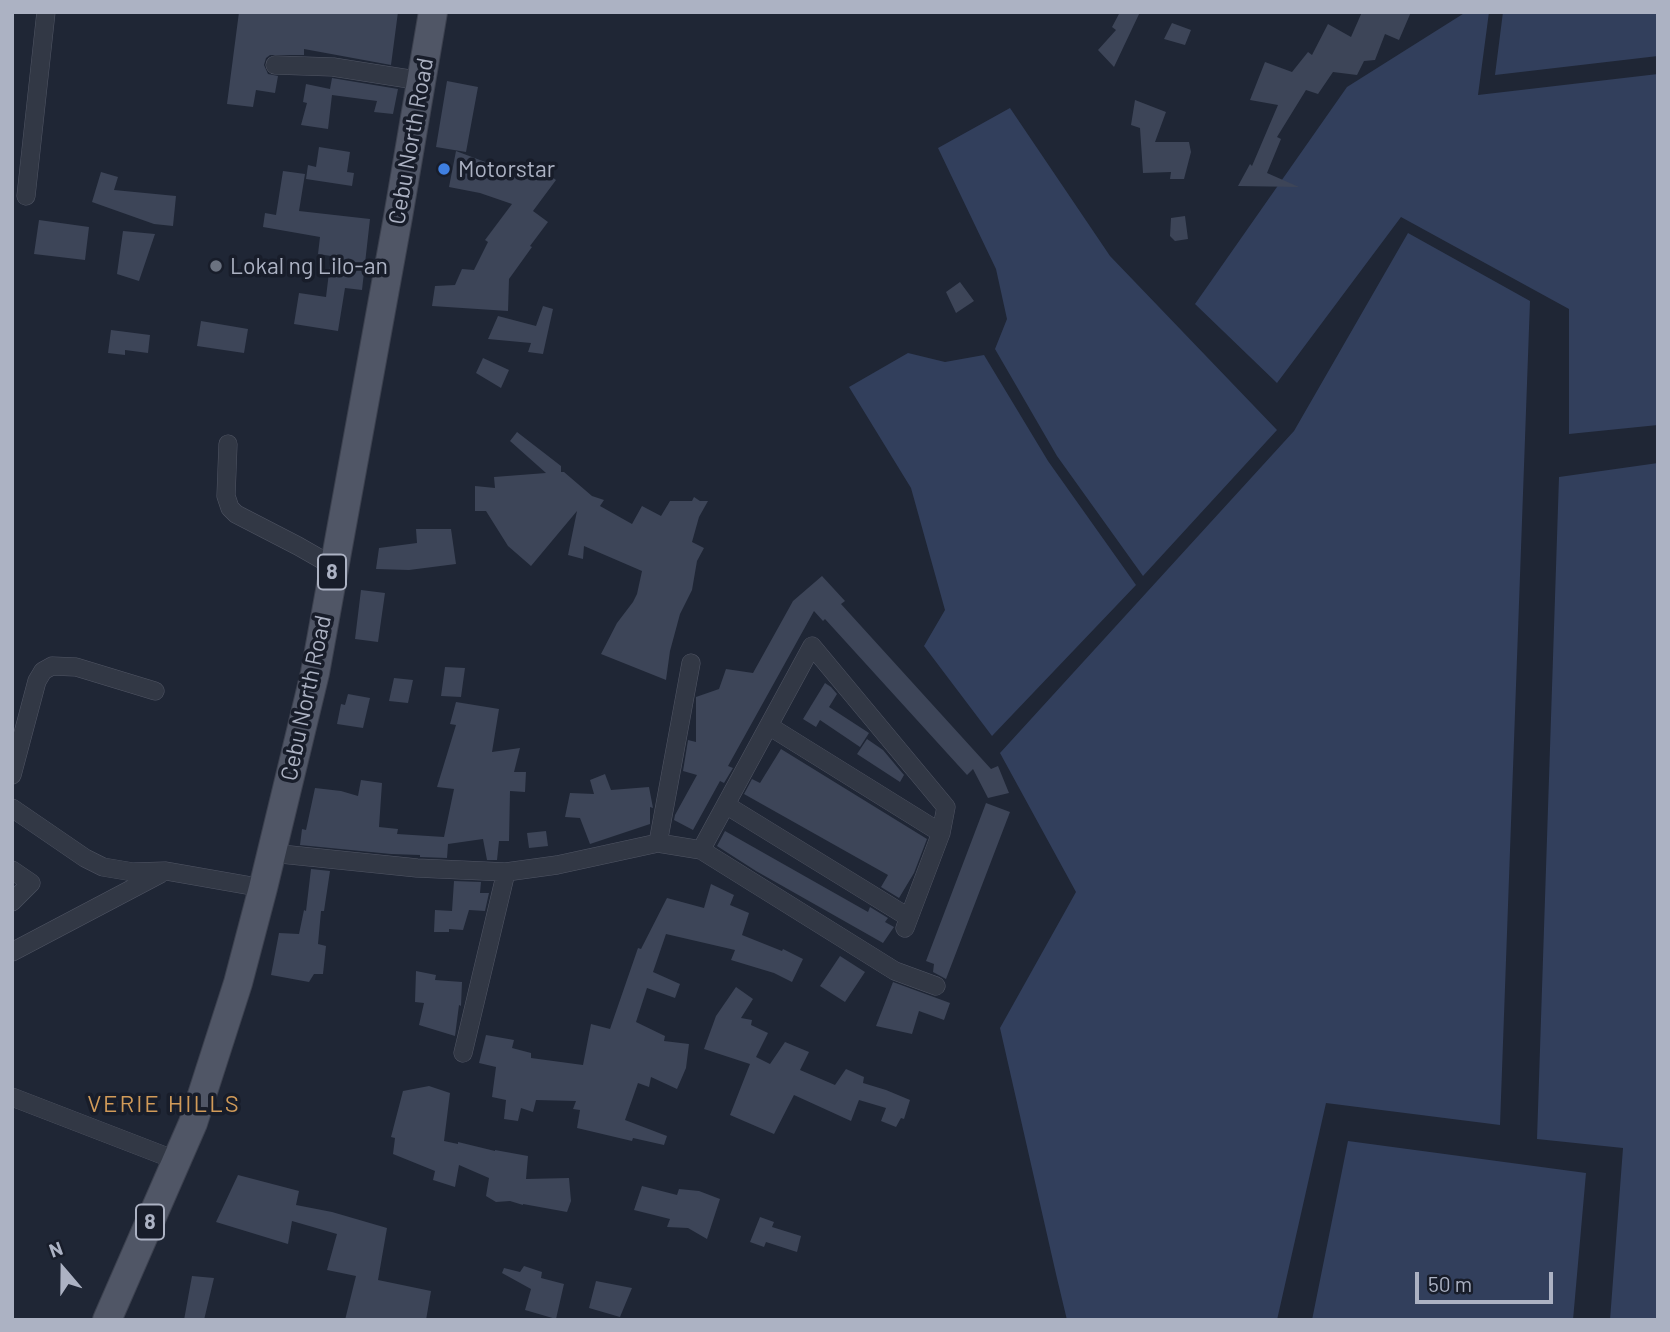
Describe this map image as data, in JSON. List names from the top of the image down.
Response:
{
  "streets": {
    "main road": ["Cebu North Road", "8"]
  },
  "districts": ["VERIE HILLS"],
  "places": ["Motorstar", "Lokal ng Lilo-an"],
  "scale_bar": "50 m",
  "north": "top"
}
